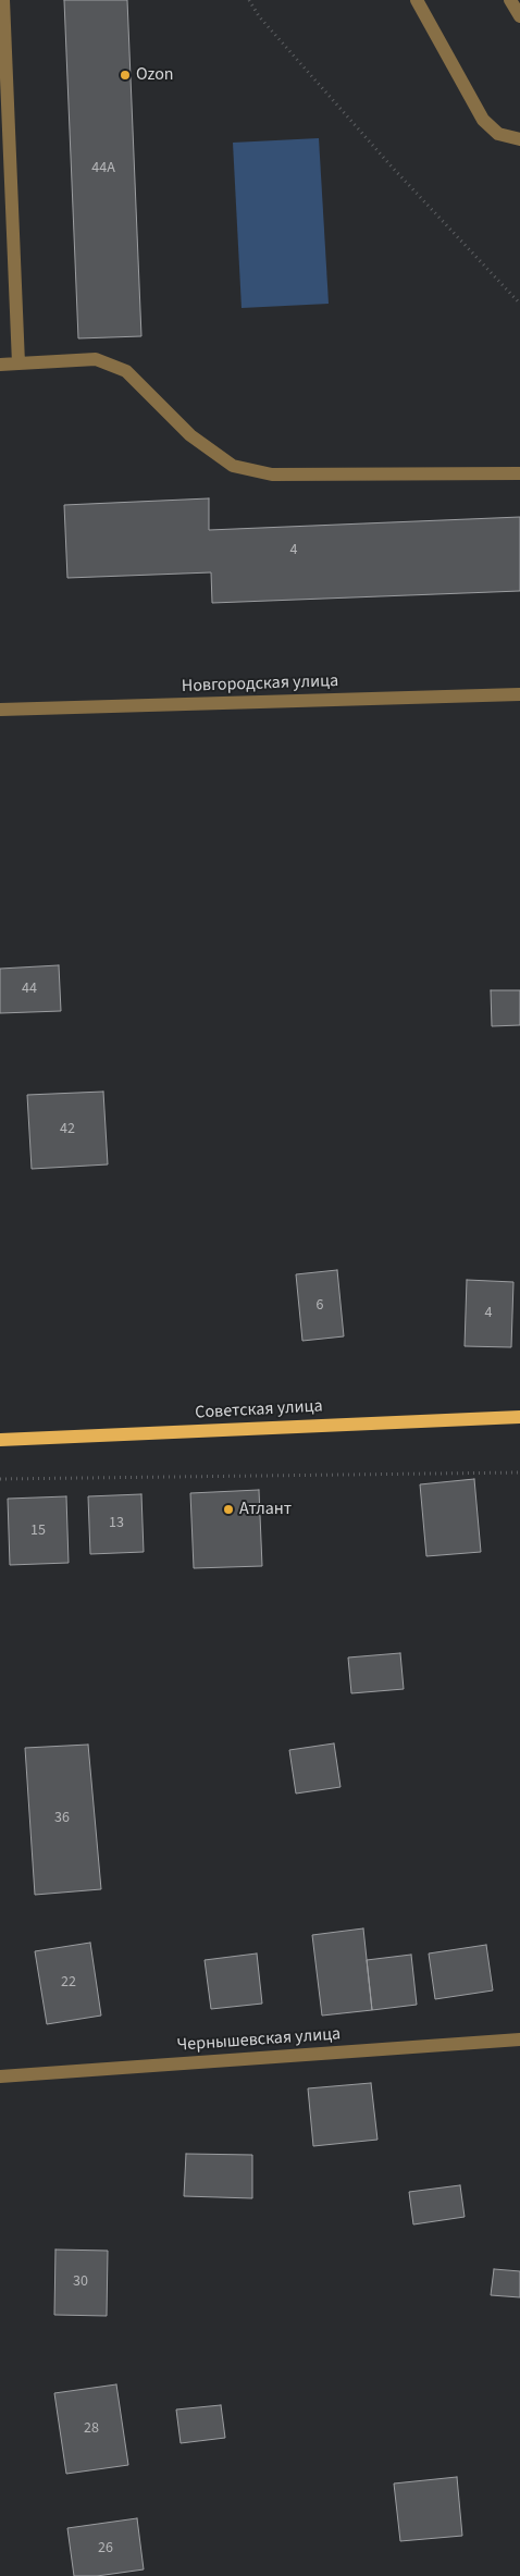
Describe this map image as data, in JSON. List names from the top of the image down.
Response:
{
  "streets": {
    "main road": ["Советская улица"],
    "street": ["Новгородская улица", "Чернышевская улица"]
  },
  "places": ["Ozon", "Атлант"],
  "house_numbers": [
    "44А",
    "4",
    "44",
    "42",
    "6",
    "4",
    "13",
    "15",
    "36",
    "22",
    "30",
    "28",
    "26"
  ]
}
